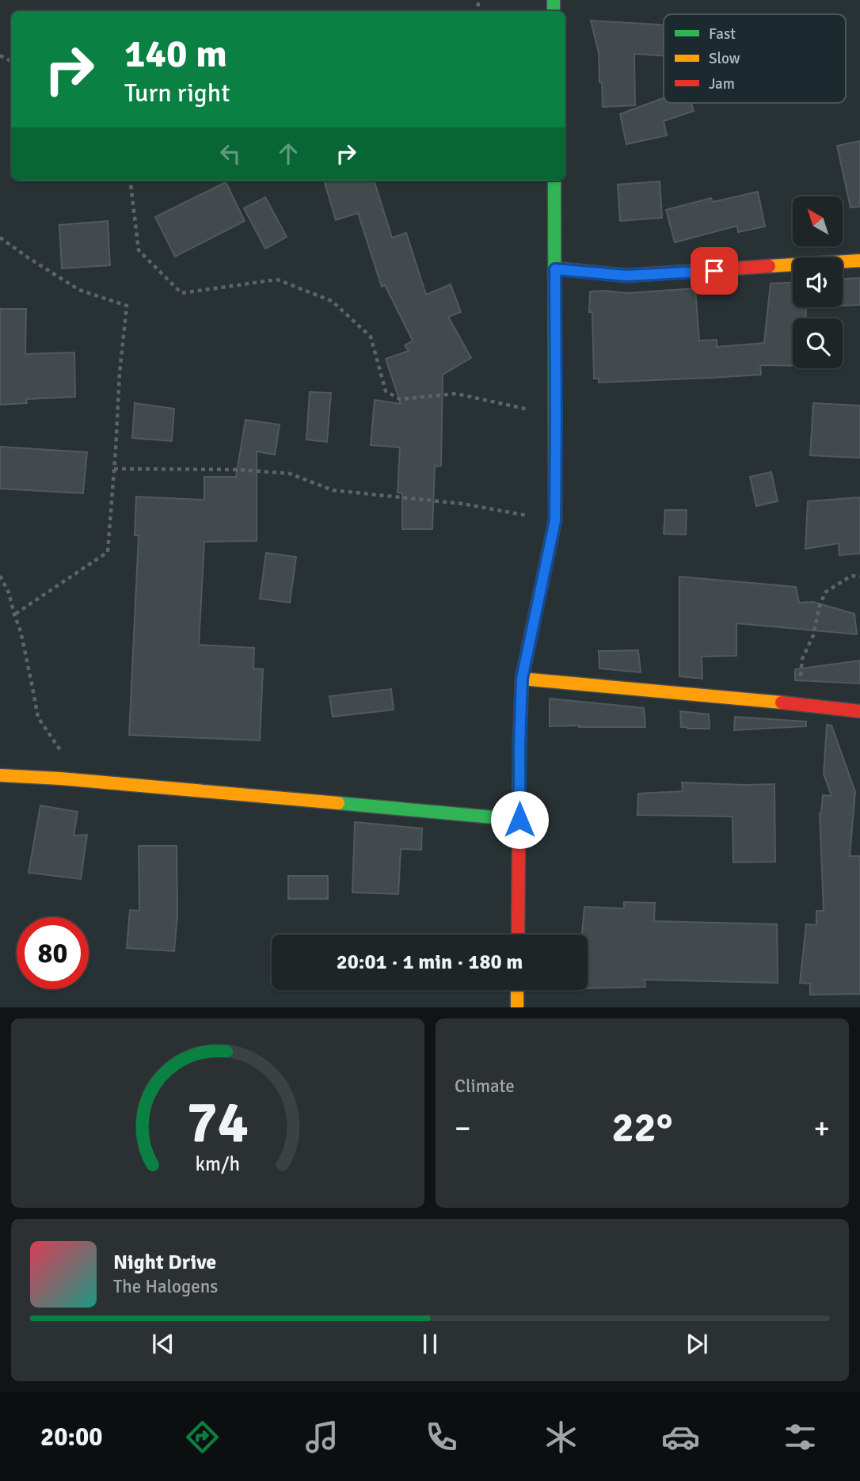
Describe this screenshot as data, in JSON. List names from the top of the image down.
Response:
{
  "legend": ["Fast", "Slow", "Jam"],
  "north": "top left",
  "page": {
    "turn": ["140 m", "Turn right"],
    "limit": "80",
    "trip": "20:01 · 1 min · 180 m",
    "tile": "Climate",
    "heat": ["−", "22°", "+"],
    "song": ["Night Drive", "The Halogens"],
    "tabs": "20:00",
    "gauge": ["74", "km/h"]
  }
}
